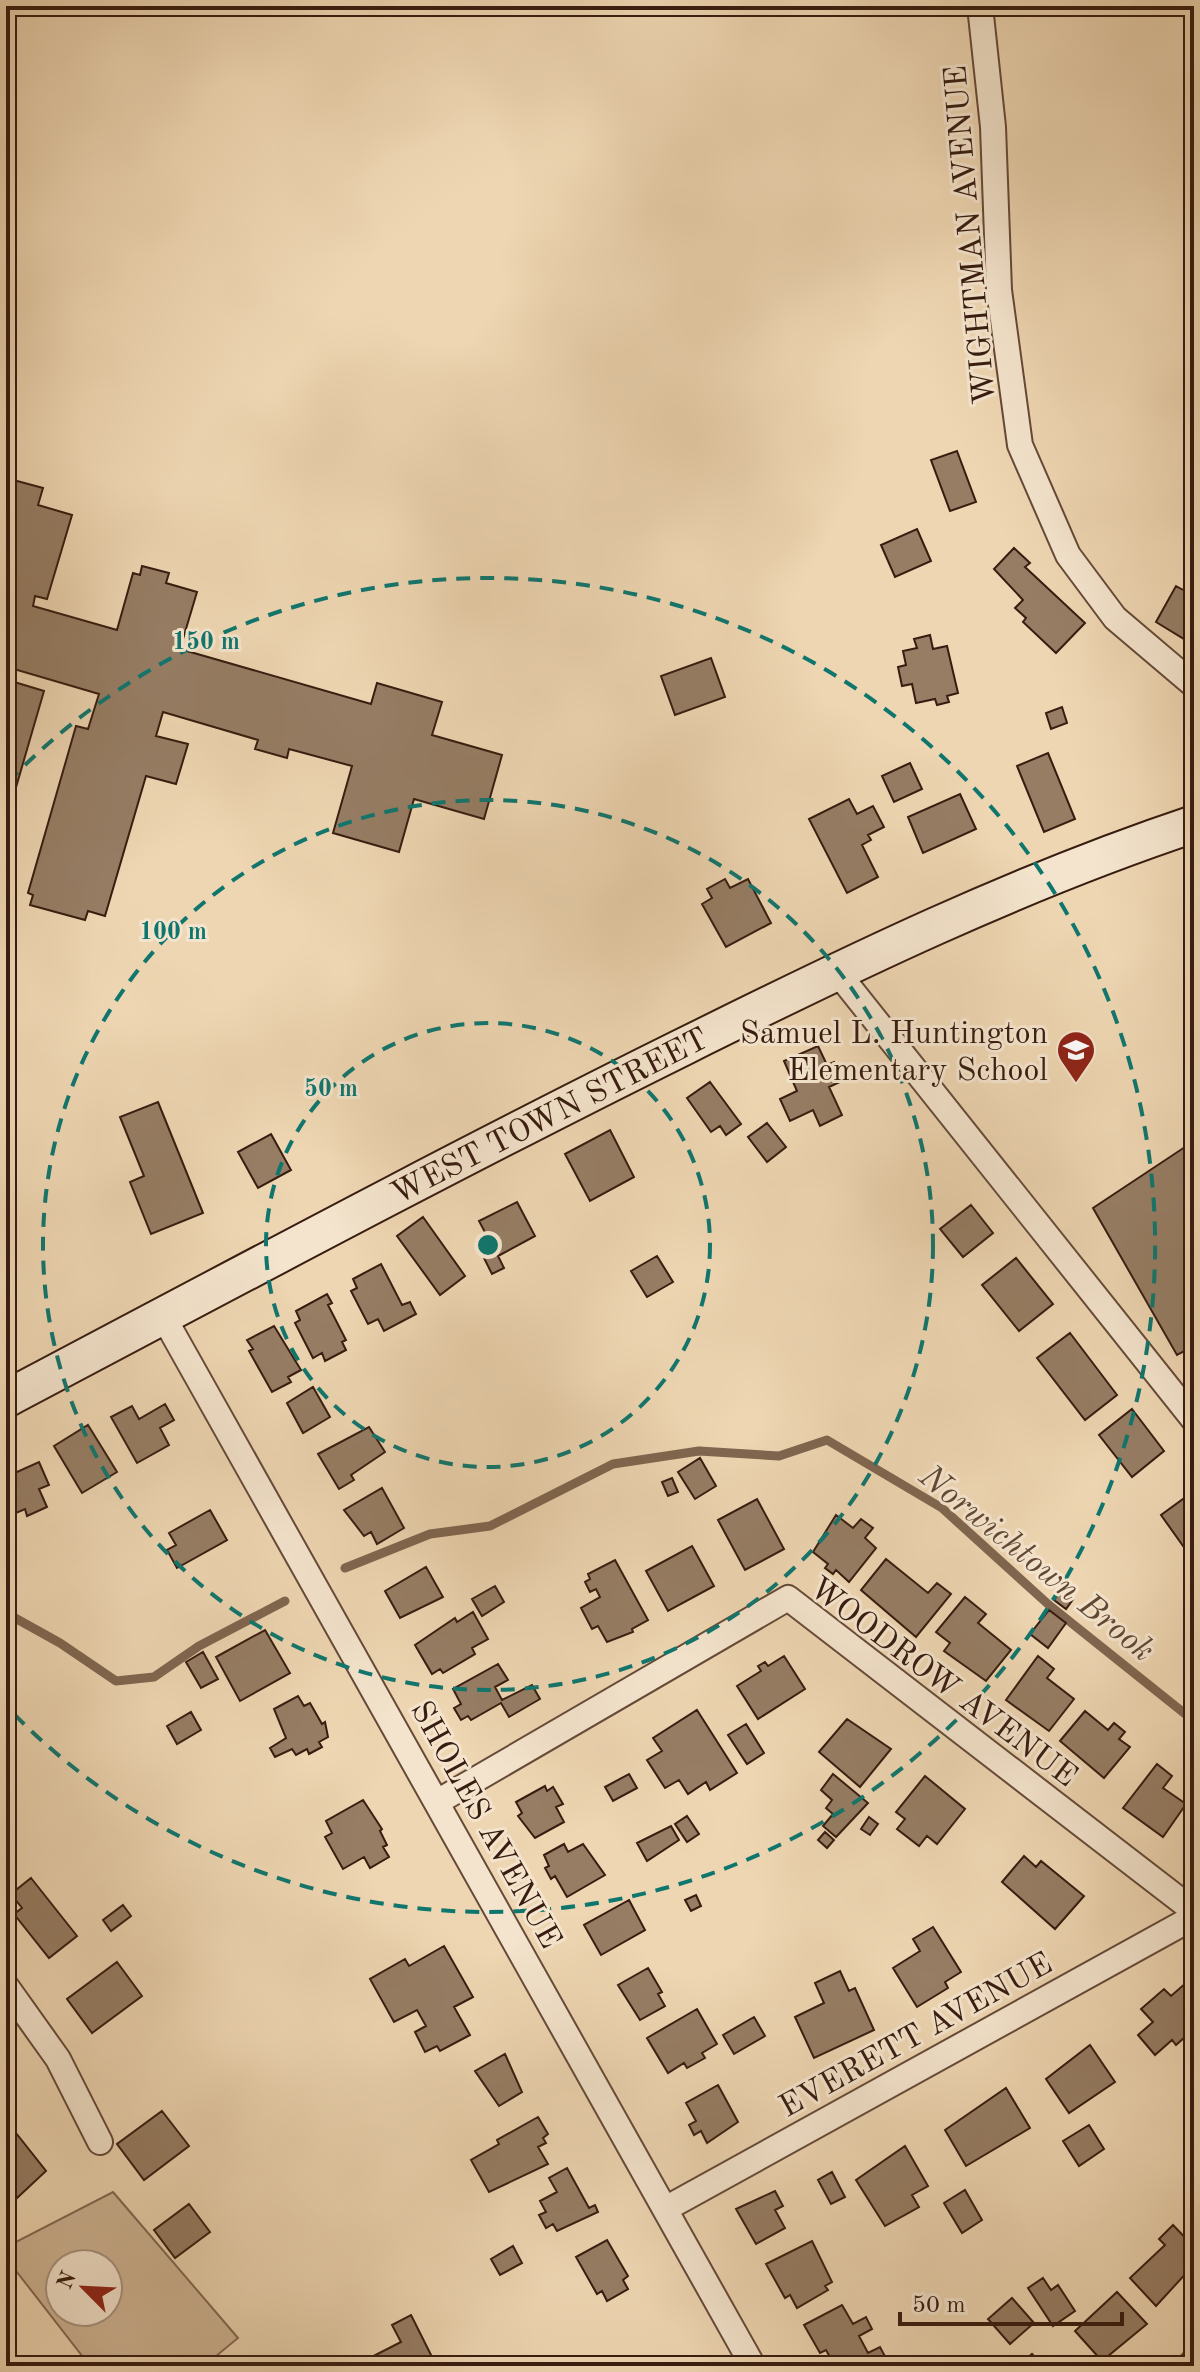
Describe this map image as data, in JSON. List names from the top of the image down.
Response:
{
  "streets": {
    "main road": ["WEST TOWN STREET"],
    "street": [
      "WIGHTMAN AVENUE",
      "WOODROW AVENUE",
      "SHOLES AVENUE",
      "EVERETT AVENUE"
    ]
  },
  "crossings": [
    ["WEST TOWN STREET", "SHOLES AVENUE"],
    ["WOODROW AVENUE", "SHOLES AVENUE"],
    ["WOODROW AVENUE", "EVERETT AVENUE"],
    ["SHOLES AVENUE", "EVERETT AVENUE"]
  ],
  "water": ["Norwichtown Brook"],
  "places": {
    "school or university": ["Samuel L. Huntington Elementary School"]
  },
  "scale_bar": "50 m",
  "north": "top left",
  "rings": ["150 m", "100 m", "50 m"]
}
